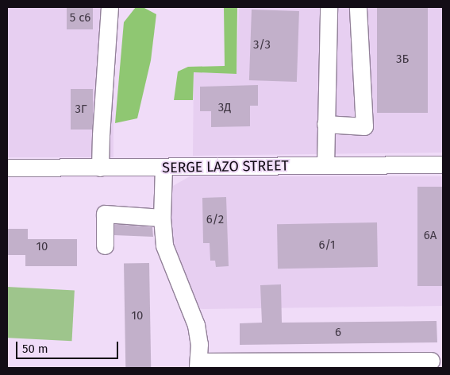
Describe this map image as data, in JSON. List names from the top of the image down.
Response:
{
  "streets": {
    "street": ["SERGE LAZO STREET"]
  },
  "house_numbers": [
    "5 с6",
    "3/3",
    "3Б",
    "3Д",
    "3Г",
    "6/2",
    "6А",
    "6/1",
    "10",
    "10",
    "6"
  ],
  "scale_bar": "50 m"
}
